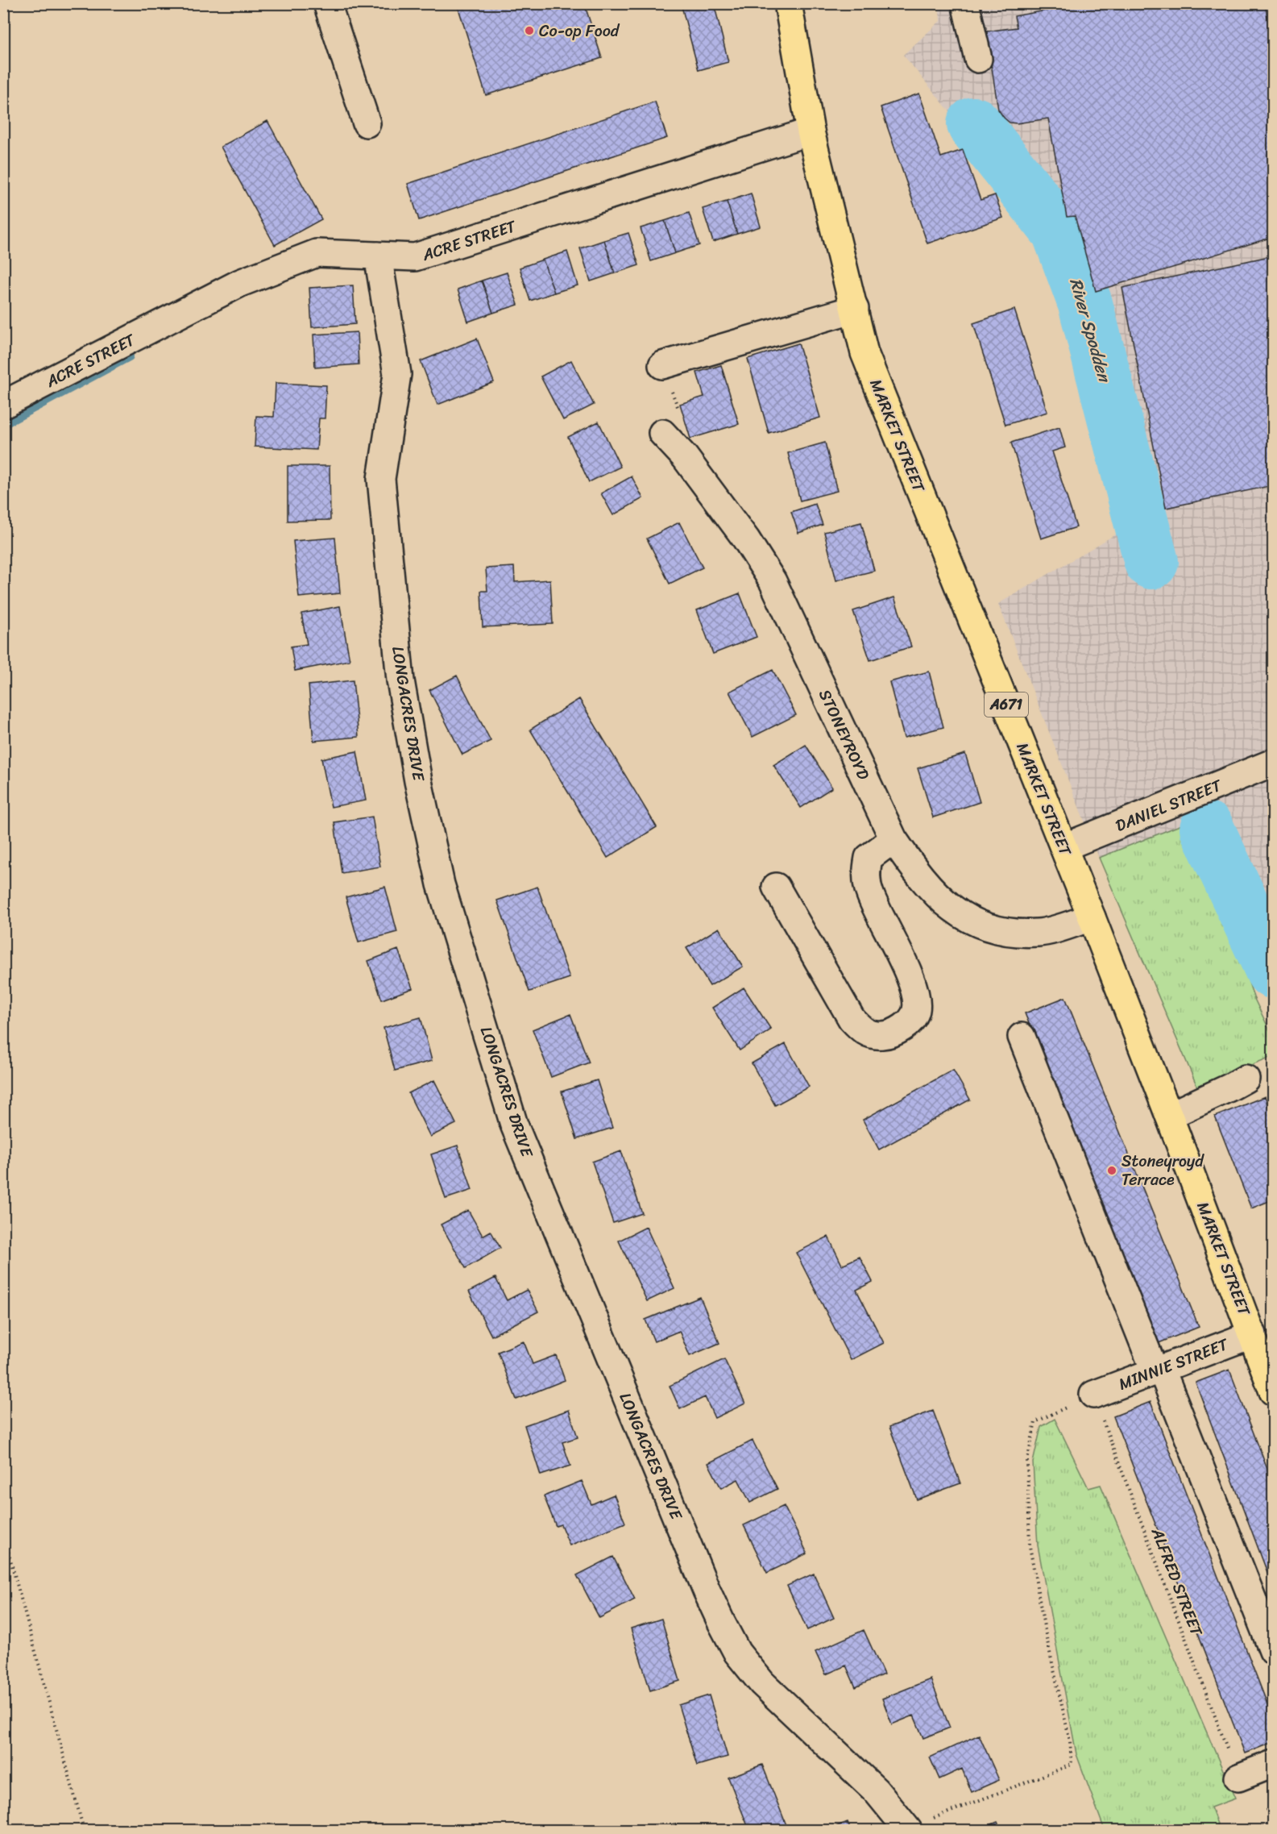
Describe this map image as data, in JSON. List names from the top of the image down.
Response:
{
  "streets": {
    "main road": ["MARKET STREET", "A671"],
    "street": [
      "ACRE STREET",
      "LONGACRES DRIVE",
      "STONEYROYD",
      "DANIEL STREET",
      "MINNIE STREET"
    ],
    "path": ["ALFRED STREET"]
  },
  "crossings": [
    ["ACRE STREET", "MARKET STREET"],
    ["ACRE STREET", "LONGACRES DRIVE"],
    ["MARKET STREET", "STONEYROYD"],
    ["MARKET STREET", "DANIEL STREET"],
    ["MARKET STREET", "MINNIE STREET"],
    ["MINNIE STREET", "ALFRED STREET"]
  ],
  "water": ["River Spodden"],
  "places": ["Co-op Food", "Stoneyroyd Terrace"]
}
